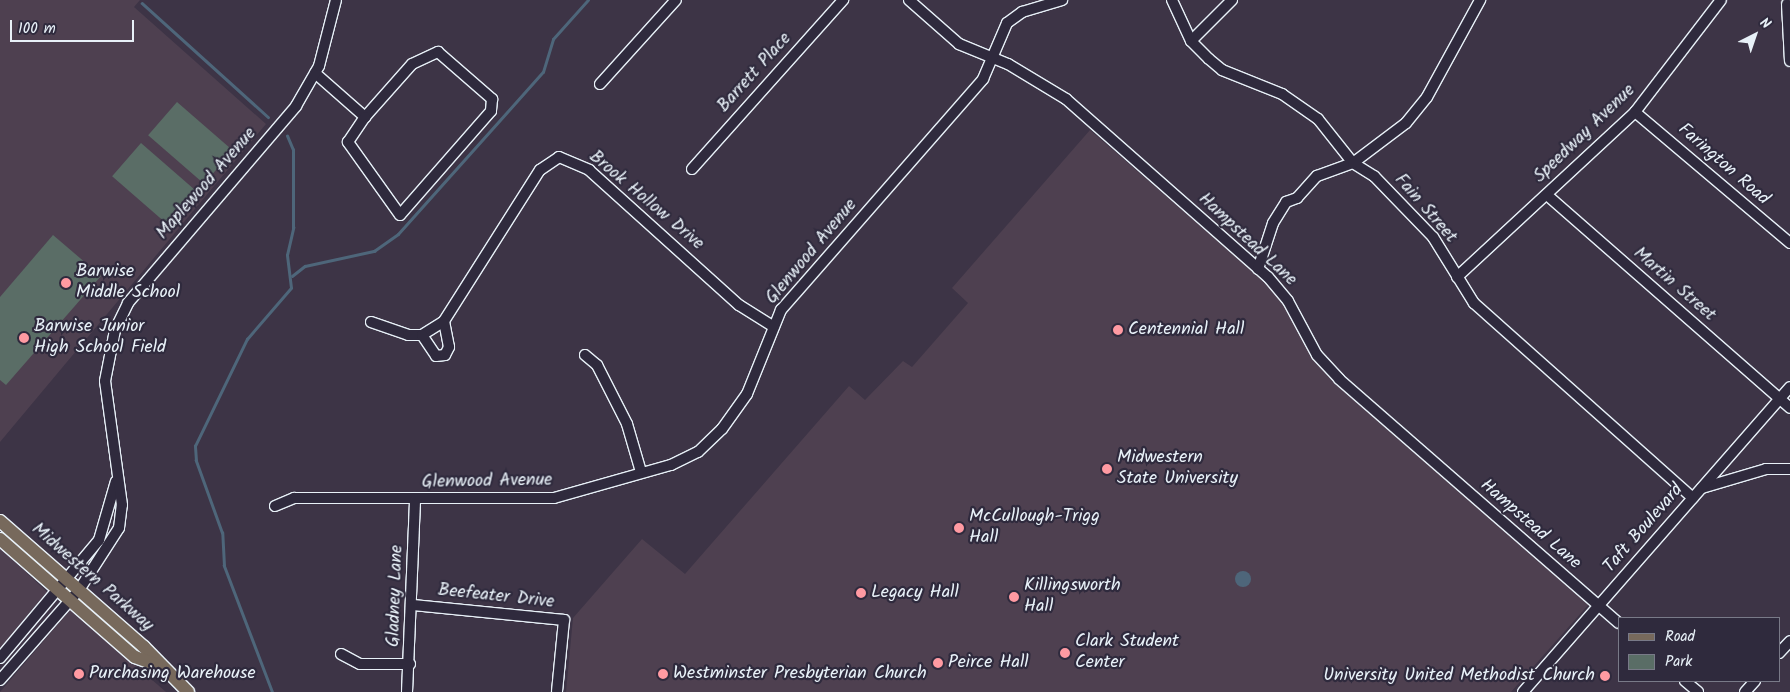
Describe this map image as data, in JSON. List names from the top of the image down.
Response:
{
  "streets": {
    "main road": ["Midwestern Parkway"],
    "street": [
      "Barrett Place",
      "Speedway Avenue",
      "Farington Road",
      "Maplewood Avenue",
      "Brook Hollow Drive",
      "Fain Street",
      "Hampstead Lane",
      "Glenwood Avenue",
      "Martin Street",
      "Taft Boulevard",
      "Gladney Lane",
      "Beefeater Drive"
    ]
  },
  "crossings": [
    ["Speedway Avenue", "Farington Road"],
    ["Speedway Avenue", "Fain Street"],
    ["Speedway Avenue", "Martin Street"],
    ["Maplewood Avenue", "Midwestern Parkway"],
    ["Brook Hollow Drive", "Glenwood Avenue"],
    ["Fain Street", "Taft Boulevard"],
    ["Hampstead Lane", "Glenwood Avenue"],
    ["Hampstead Lane", "Taft Boulevard"],
    ["Glenwood Avenue", "Gladney Lane"],
    ["Martin Street", "Taft Boulevard"],
    ["Gladney Lane", "Beefeater Drive"]
  ],
  "places": [
    "Barwise Middle School",
    "Centennial Hall",
    "Barwise Junior High School Field",
    "Midwestern State University",
    "McCullough-Trigg Hall",
    "Legacy Hall",
    "Killingsworth Hall",
    "Clark Student Center",
    "Peirce Hall",
    "Purchasing Warehouse",
    "Westminster Presbyterian Church",
    "University United Methodist Church"
  ],
  "legend": ["Road", "Park"],
  "scale_bar": "100 m",
  "north": "top right"
}
